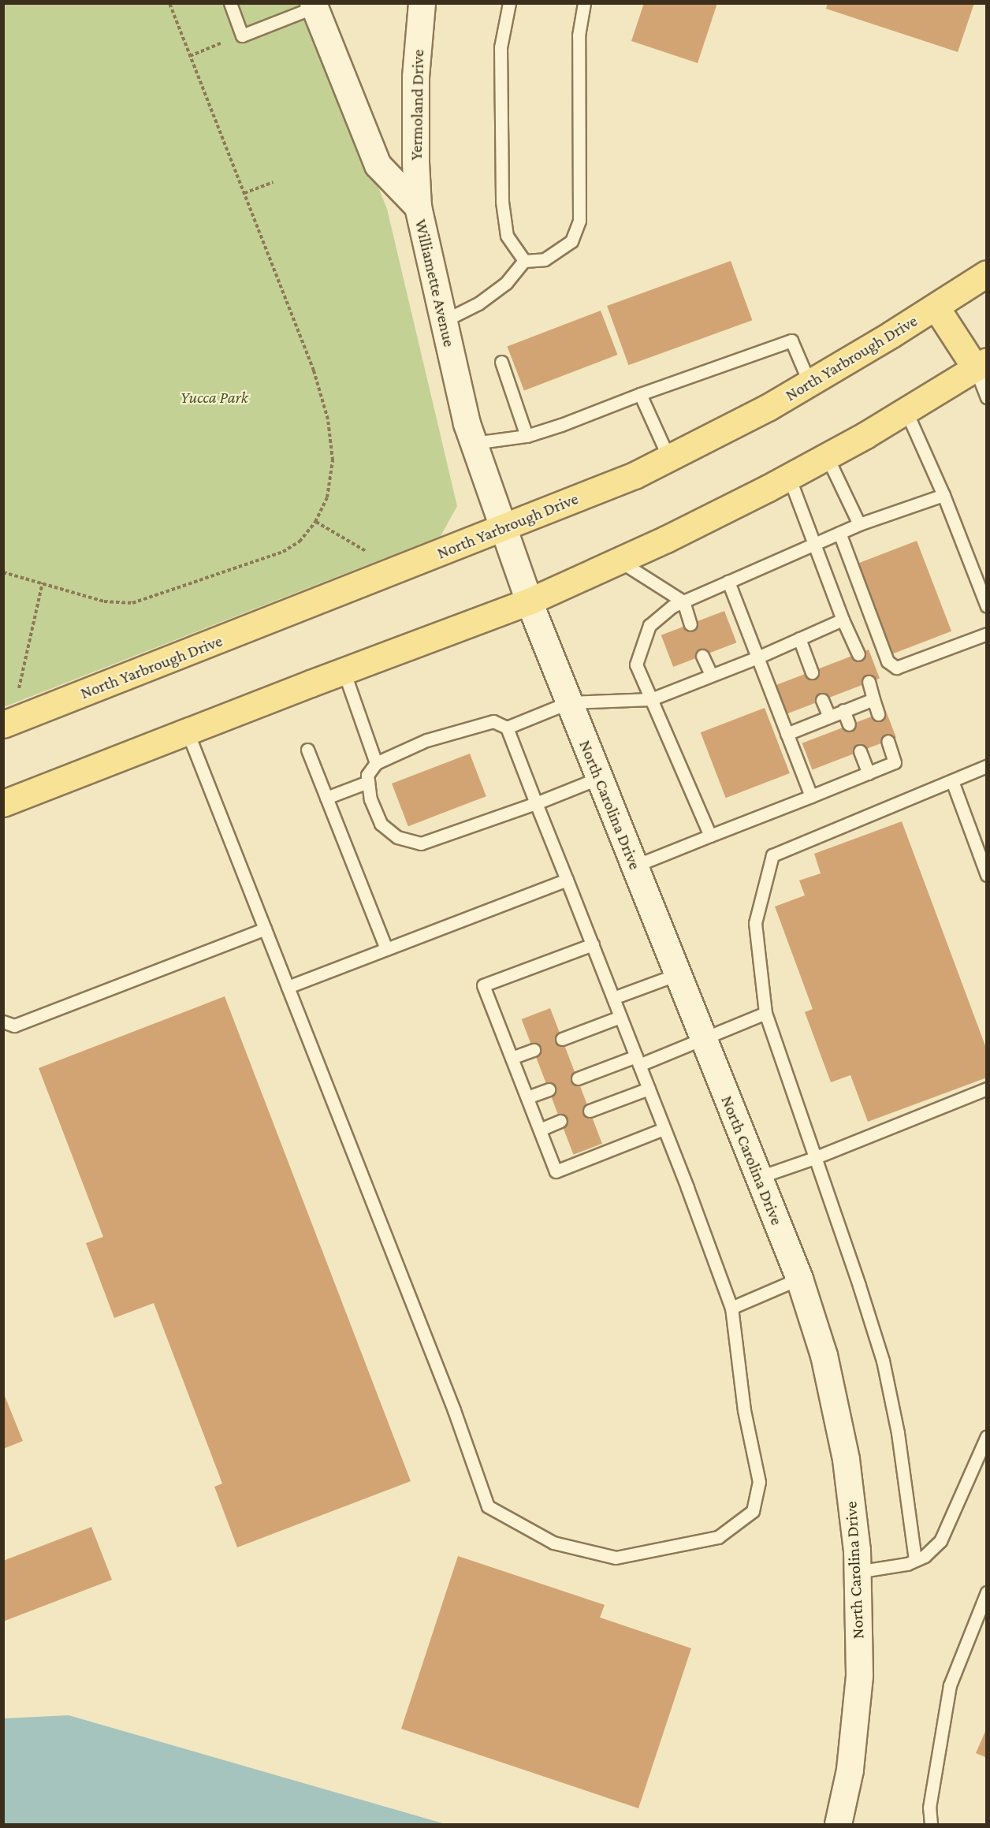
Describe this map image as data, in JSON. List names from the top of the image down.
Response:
{
  "streets": {
    "main road": [
      "Yermoland Drive",
      "Williamette Avenue",
      "North Yarbrough Drive",
      "North Carolina Drive"
    ]
  },
  "crossings": [
    ["Yermoland Drive", "Williamette Avenue"],
    ["Williamette Avenue", "North Yarbrough Drive"],
    ["Williamette Avenue", "North Carolina Drive"],
    ["North Yarbrough Drive", "North Carolina Drive"]
  ],
  "parks": ["Yucca Park"]
}
